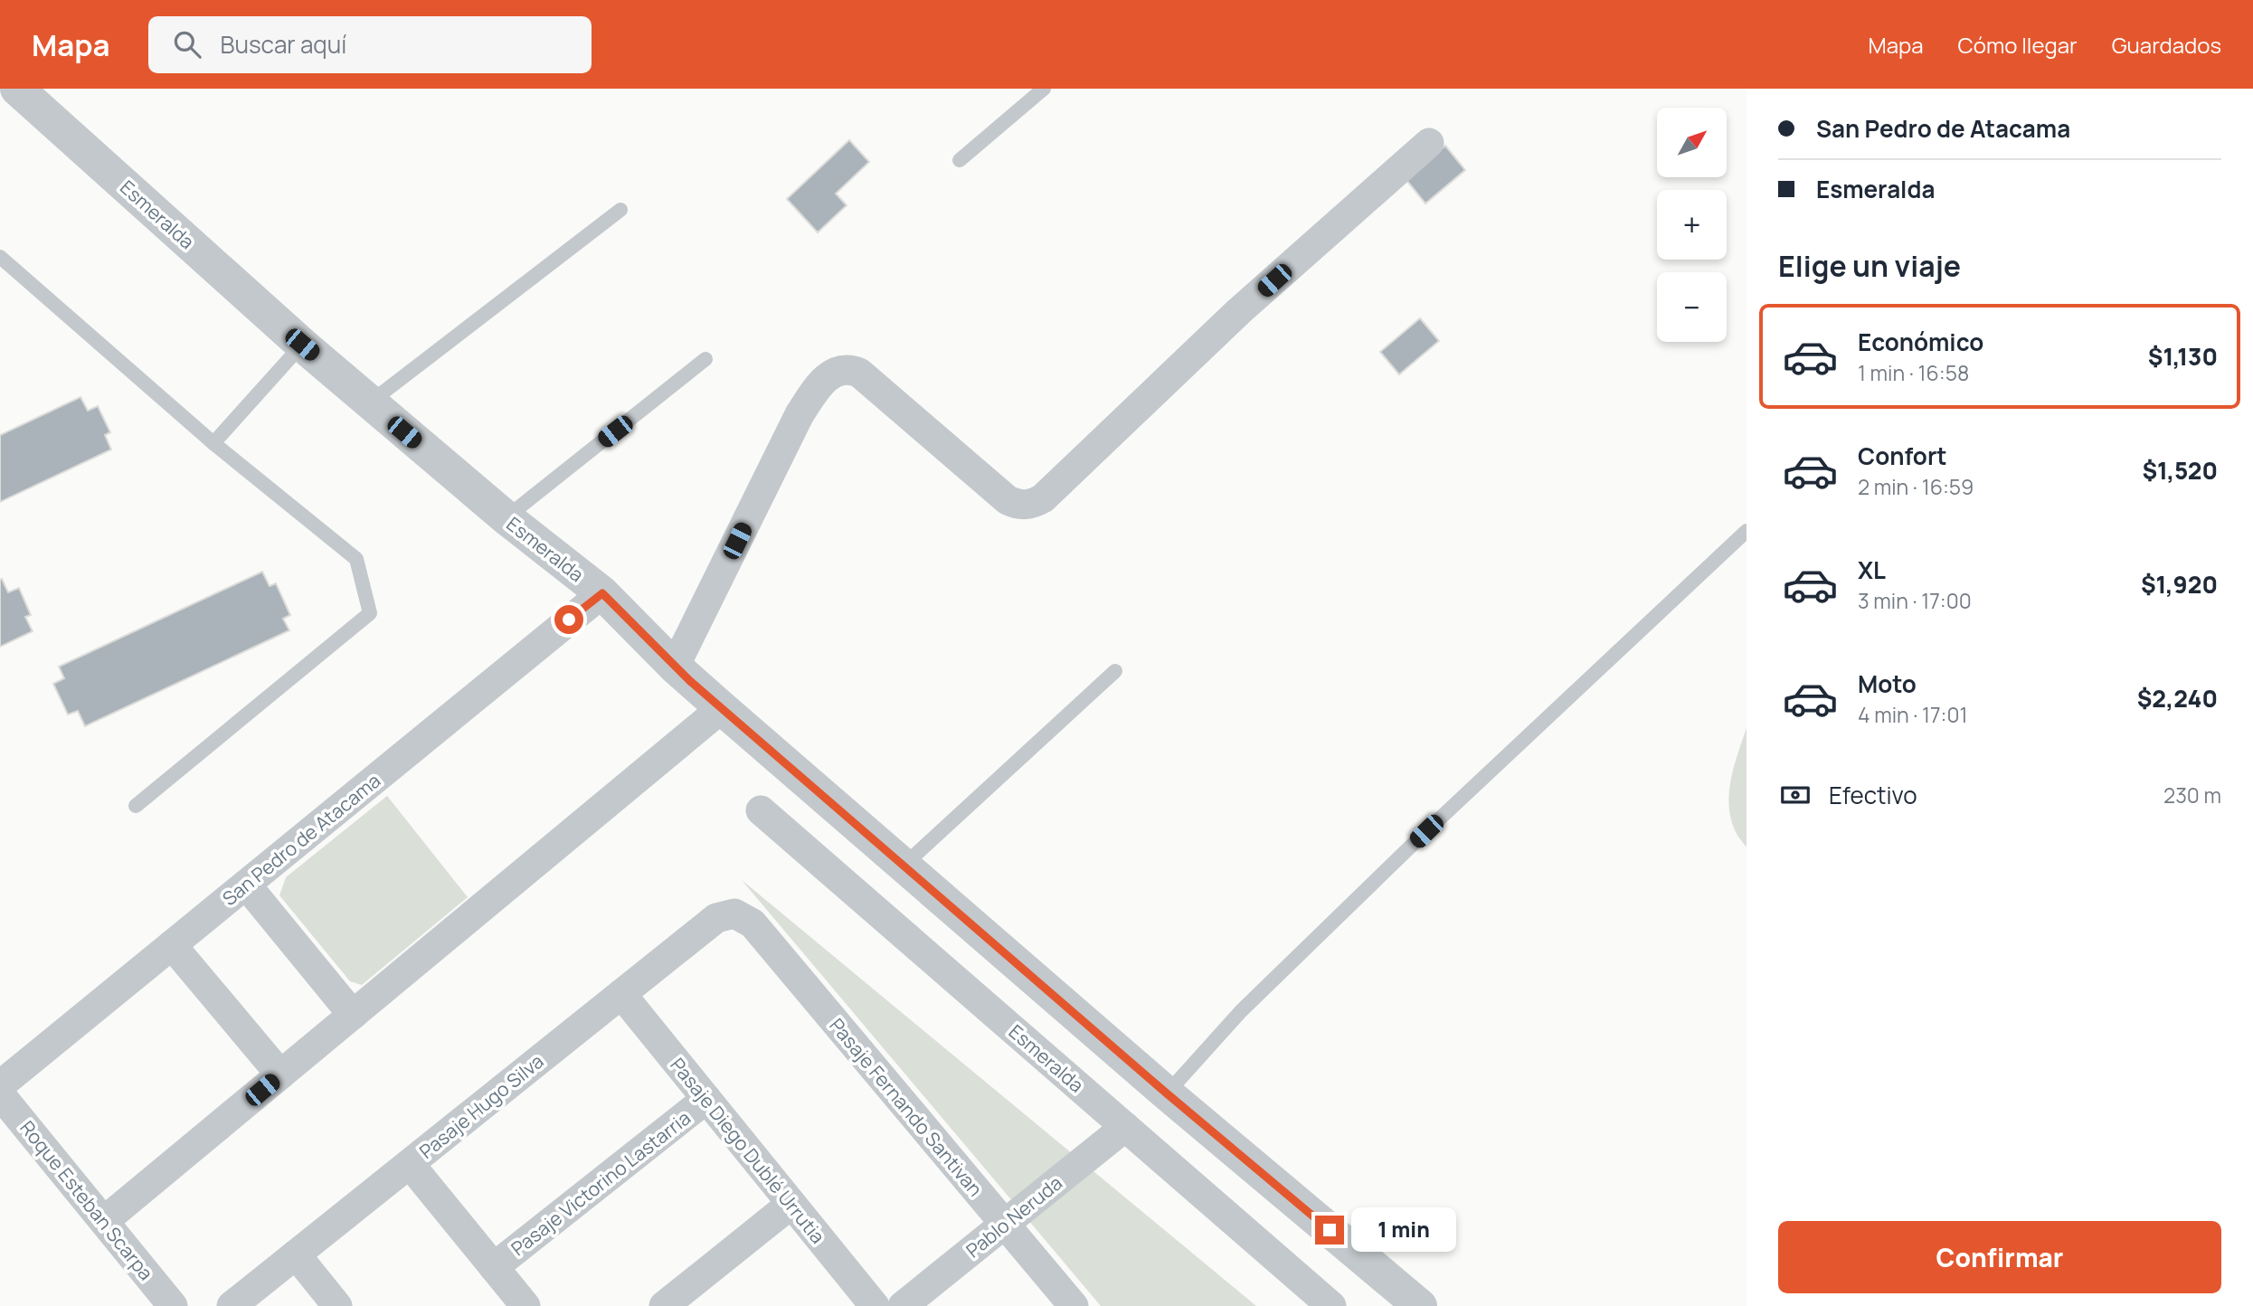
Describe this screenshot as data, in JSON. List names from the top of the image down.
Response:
{
  "streets": {
    "street": [
      "Esmeralda",
      "San Pedro de Atacama",
      "Pasaje Hugo Silva",
      "Pasaje Fernando Santivan",
      "Pasaje Diego Dublé Urrutia",
      "Pasaje Victorino Lastarria",
      "Roque Esteban Scarpa",
      "Pablo Neruda"
    ]
  },
  "crossings": [
    ["Esmeralda", "San Pedro de Atacama"],
    ["Esmeralda", "Pablo Neruda"],
    ["Pasaje Hugo Silva", "Pasaje Fernando Santivan"],
    ["Pasaje Hugo Silva", "Pasaje Diego Dublé Urrutia"],
    ["Pasaje Fernando Santivan", "Pablo Neruda"],
    ["Pasaje Diego Dublé Urrutia", "Pasaje Victorino Lastarria"]
  ],
  "north": "top right",
  "page": {
    "header": "Mapa",
    "search": "Buscar aquí",
    "nav": ["Mapa", "Cómo llegar", "Guardados"],
    "banner": ["San Pedro de Atacama", "Esmeralda"],
    "map_buttons": ["+", "−"],
    "heading": "Elige un viaje",
    "list": [
      {
        "name": "Económico",
        "note": "1 min · 16:58",
        "value": "$1,130"
      },
      {
        "name": "Confort",
        "note": "2 min · 16:59",
        "value": "$1,520"
      },
      {
        "name": "XL",
        "note": "3 min · 17:00",
        "value": "$1,920"
      },
      {
        "name": "Moto",
        "note": "4 min · 17:01",
        "value": "$2,240"
      }
    ],
    "pay": ["Efectivo", "230 m"],
    "bubble": "1 min",
    "buttons": "Confirmar"
  }
}
